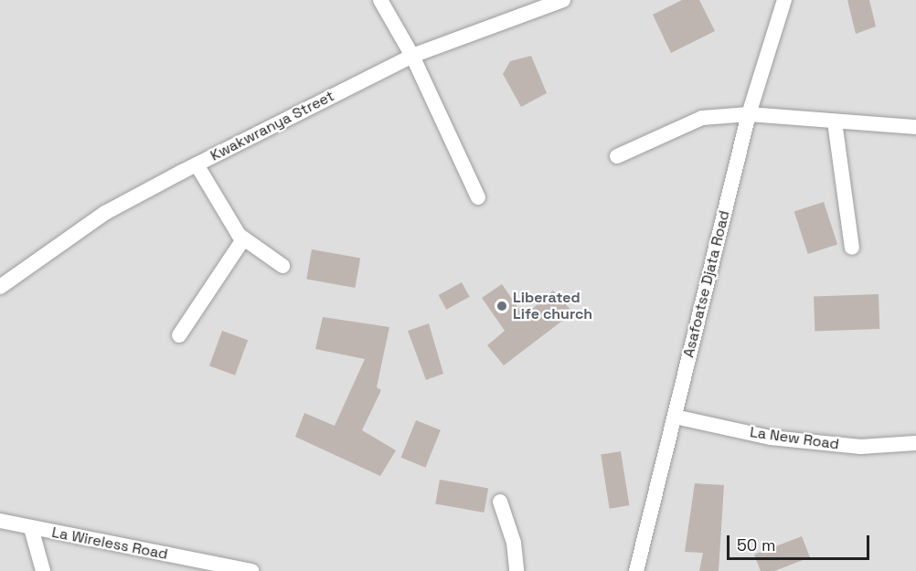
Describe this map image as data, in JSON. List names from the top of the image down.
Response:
{
  "streets": {
    "street": [
      "Kwakwranya Street",
      "Asafoatse Djata Road",
      "La New Road",
      "La Wireless Road"
    ]
  },
  "crossings": [
    ["Asafoatse Djata Road", "La New Road"]
  ],
  "places": ["Liberated Life church"],
  "scale_bar": "50 m"
}
